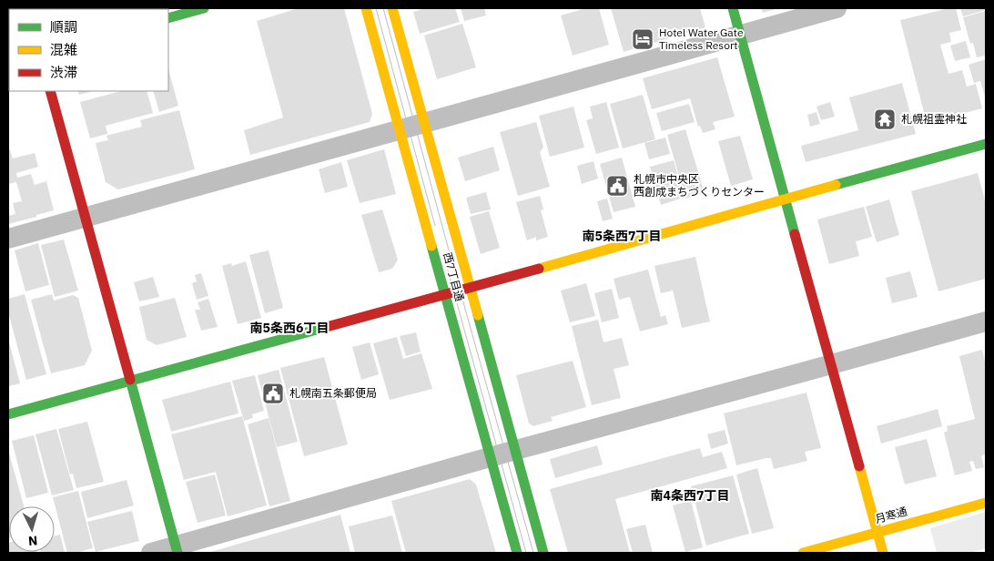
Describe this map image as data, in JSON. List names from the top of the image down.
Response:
{
  "streets": {
    "street": ["西7丁目通", "月寒通"]
  },
  "districts": ["南5条西7丁目", "南5条西6丁目", "南4条西7丁目"],
  "places": {
    "hotel": ["Hotel Water Gate Timeless Resort"],
    "temple": ["札幌祖霊神社"],
    "public building": ["札幌市中央区 西創成まちづくりセンター", "札幌南五条郵便局"]
  },
  "legend": ["順調", "混雑", "渋滞"],
  "north": "bottom"
}
